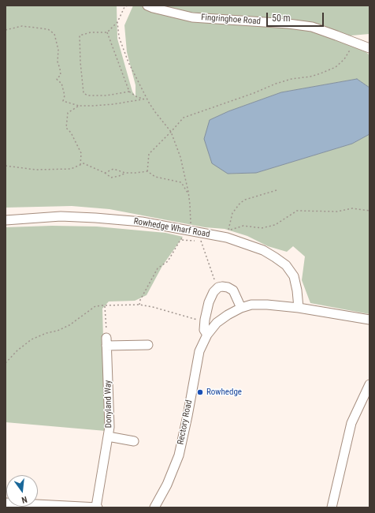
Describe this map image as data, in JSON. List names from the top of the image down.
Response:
{
  "streets": {
    "street": [
      "Fingringhoe Road",
      "Rowhedge Wharf Road",
      "Donyland Way",
      "Rectory Road"
    ]
  },
  "crossings": [
    ["Rowhedge Wharf Road", "Rectory Road"]
  ],
  "places": ["Rowhedge"],
  "scale_bar": "50 m",
  "north": "bottom"
}
